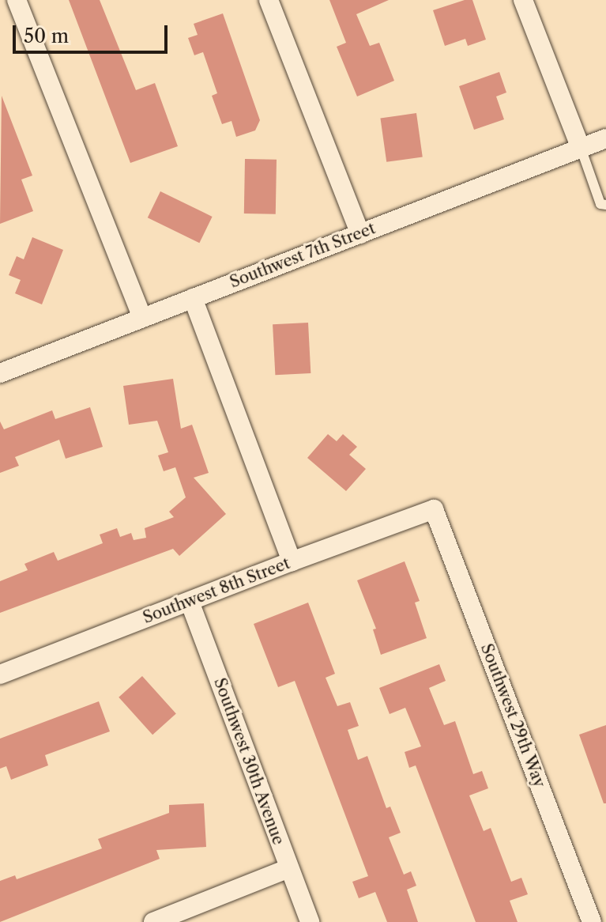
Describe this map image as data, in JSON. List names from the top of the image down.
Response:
{
  "streets": {
    "street": [
      "Southwest 7th Street",
      "Southwest 8th Street",
      "Southwest 29th Way",
      "Southwest 30th Avenue"
    ]
  },
  "crossings": [
    ["Southwest 8th Street", "Southwest 29th Way"],
    ["Southwest 8th Street", "Southwest 30th Avenue"]
  ],
  "scale_bar": "50 m"
}
